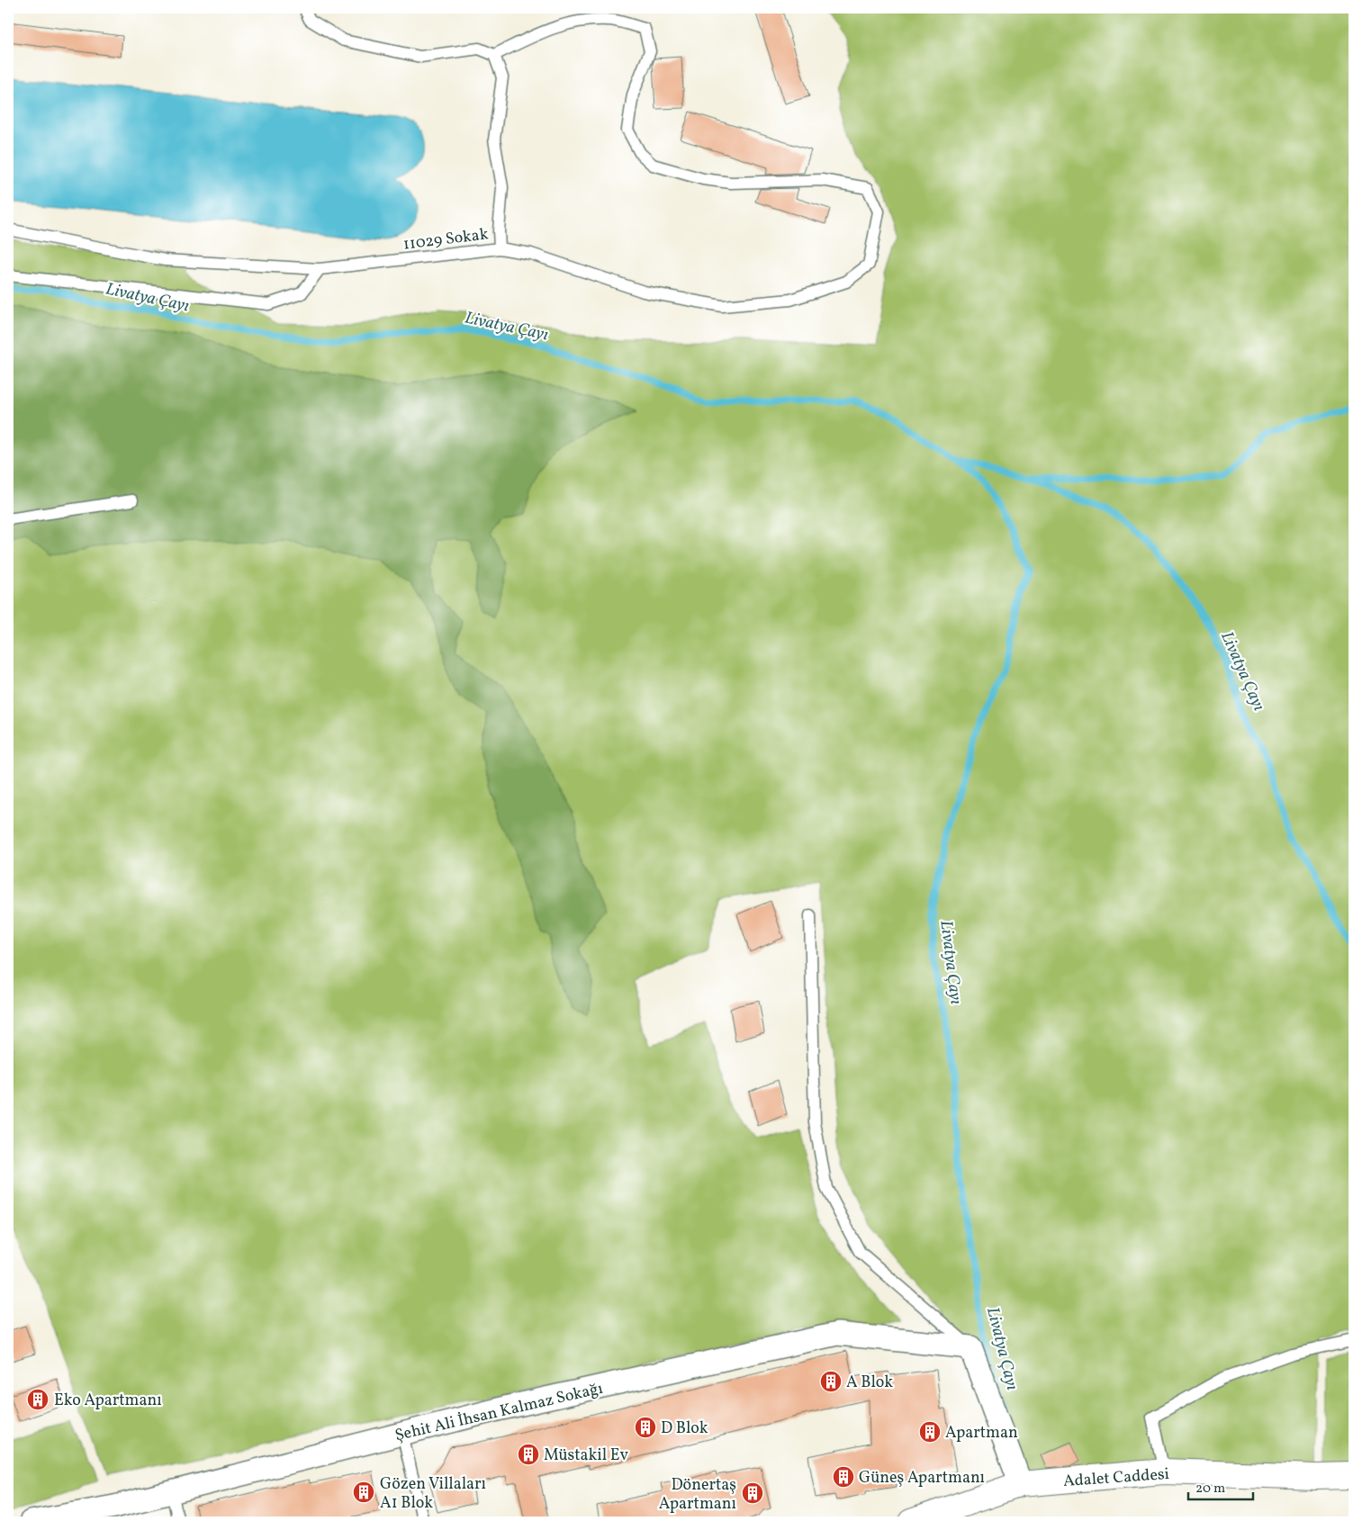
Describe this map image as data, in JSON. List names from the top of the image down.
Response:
{
  "streets": {
    "street": ["Şehit Ali İhsan Kalmaz Sokağı", "Adalet Caddesi"],
    "lane": ["11029 Sokak"]
  },
  "water": ["Livatya Çayı"],
  "places": {
    "building": [
      "A Blok",
      "Eko Apartmanı",
      "D Blok",
      "Apartman",
      "Müstakil Ev",
      "Güneş Apartmanı",
      "Gözen Villaları A1 Blok",
      "Dönertaş Apartmanı"
    ]
  },
  "scale_bar": "20 m"
}
